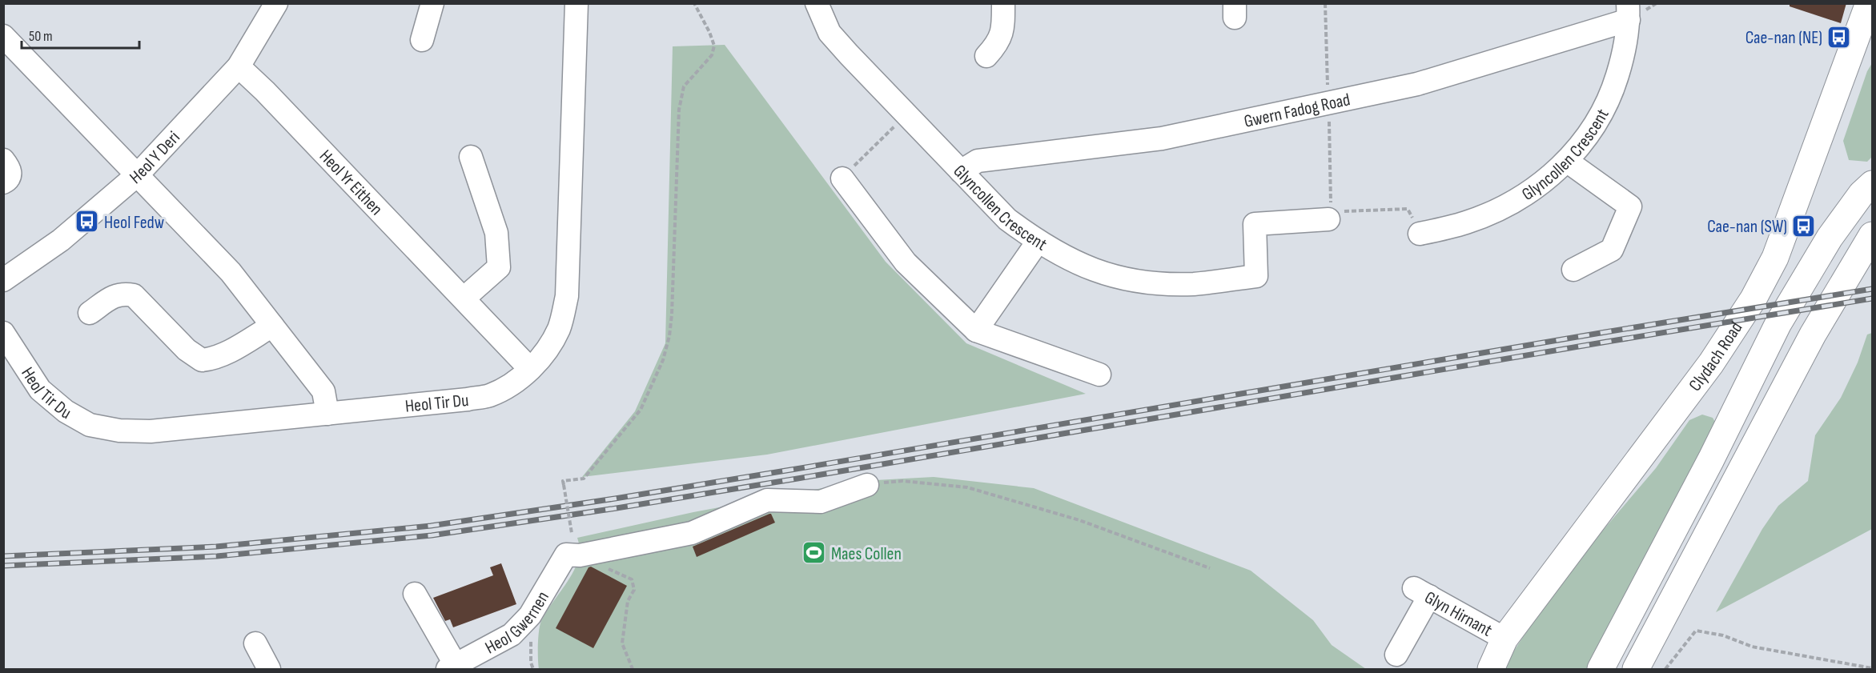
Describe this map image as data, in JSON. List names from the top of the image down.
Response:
{
  "streets": {
    "main road": ["Clydach Road"],
    "street": [
      "Gwern Fadog Road",
      "Glyncollen Crescent",
      "Heol Y Deri",
      "Heol Yr Eithen",
      "Heol Tir Du",
      "Glyn Hirnant",
      "Heol Gwernen"
    ]
  },
  "crossings": [
    ["Gwern Fadog Road", "Glyncollen Crescent"],
    ["Heol Y Deri", "Heol Yr Eithen"],
    ["Heol Yr Eithen", "Heol Tir Du"],
    ["Clydach Road", "Glyn Hirnant"]
  ],
  "places": {
    "bus stop": ["Cae-nan (NE)", "Heol Fedw", "Cae-nan (SW)"],
    "sports": ["Maes Collen"]
  },
  "scale_bar": "50 m"
}
